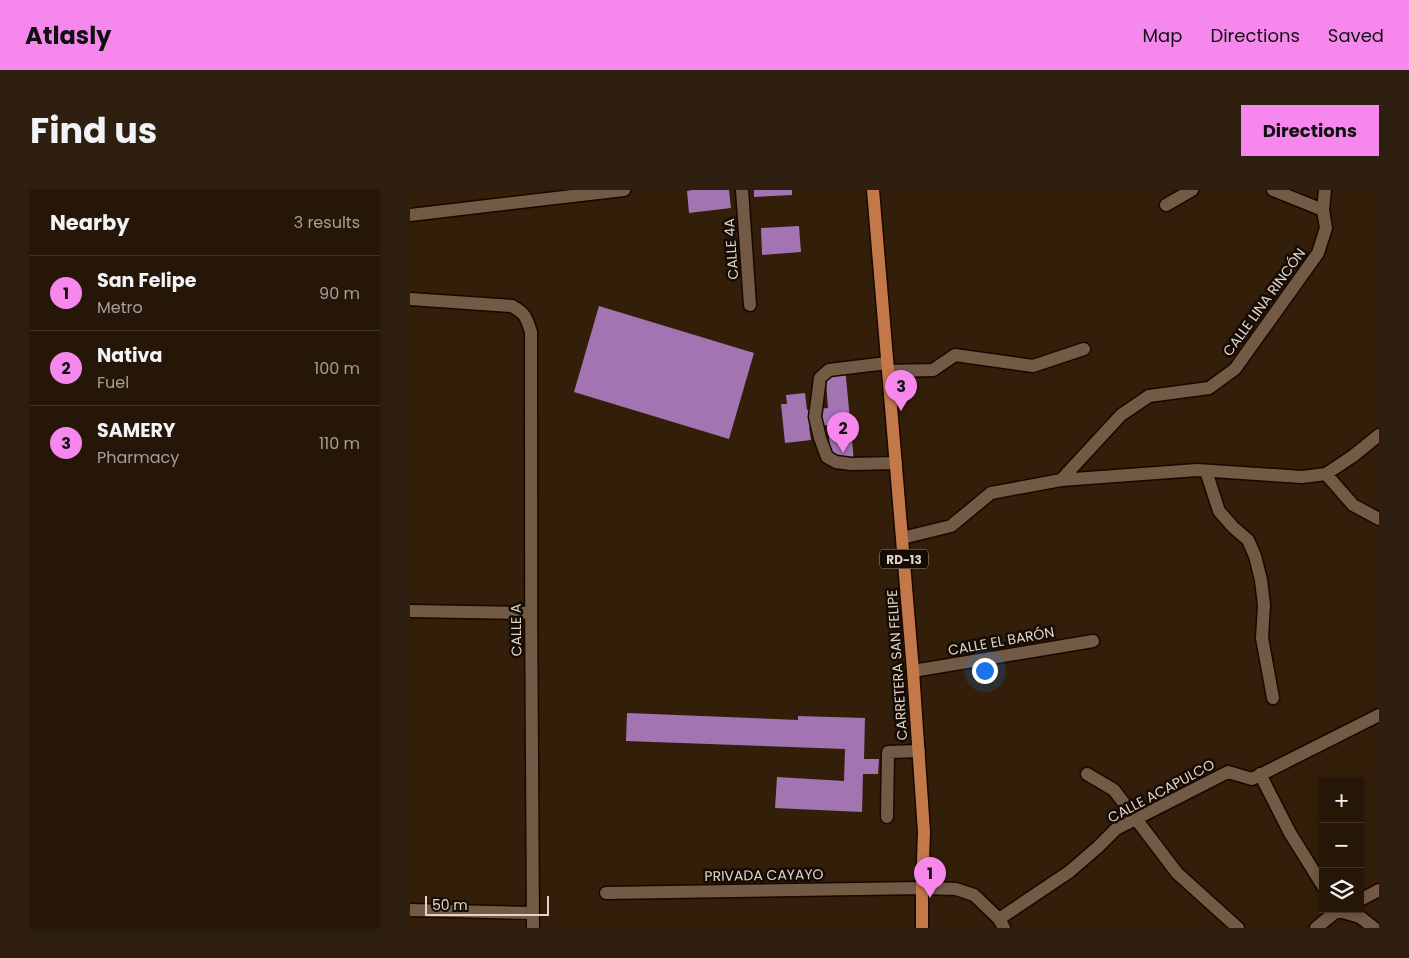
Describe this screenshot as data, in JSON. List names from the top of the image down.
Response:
{
  "streets": {
    "main road": ["RD-13", "CARRETERA SAN FELIPE"],
    "street": [
      "CALLE 4A",
      "CALLE LINA RINCÓN",
      "CALLE A",
      "CALLE EL BARÓN",
      "CALLE ACAPULCO",
      "PRIVADA CAYAYO"
    ]
  },
  "crossings": [
    ["CALLE EL BARÓN", "CARRETERA SAN FELIPE"],
    ["CARRETERA SAN FELIPE", "PRIVADA CAYAYO"],
    ["CALLE ACAPULCO", "PRIVADA CAYAYO"]
  ],
  "scale_bar": "50 m",
  "page": {
    "header": "Atlasly",
    "nav": ["Map", "Directions", "Saved"],
    "title": "Find us",
    "buttons": "Directions",
    "heading": ["Nearby", "3 results"],
    "list": [
      {
        "mark": "1",
        "name": "San Felipe",
        "note": "Metro",
        "value": "90 m"
      },
      {
        "mark": "2",
        "name": "Nativa",
        "note": "Fuel",
        "value": "100 m"
      },
      {
        "mark": "3",
        "name": "SAMERY",
        "note": "Pharmacy",
        "value": "110 m"
      }
    ],
    "pins": ["3", "2", "1"],
    "map_buttons": ["+", "−"],
    "scale": "50 m"
  }
}
